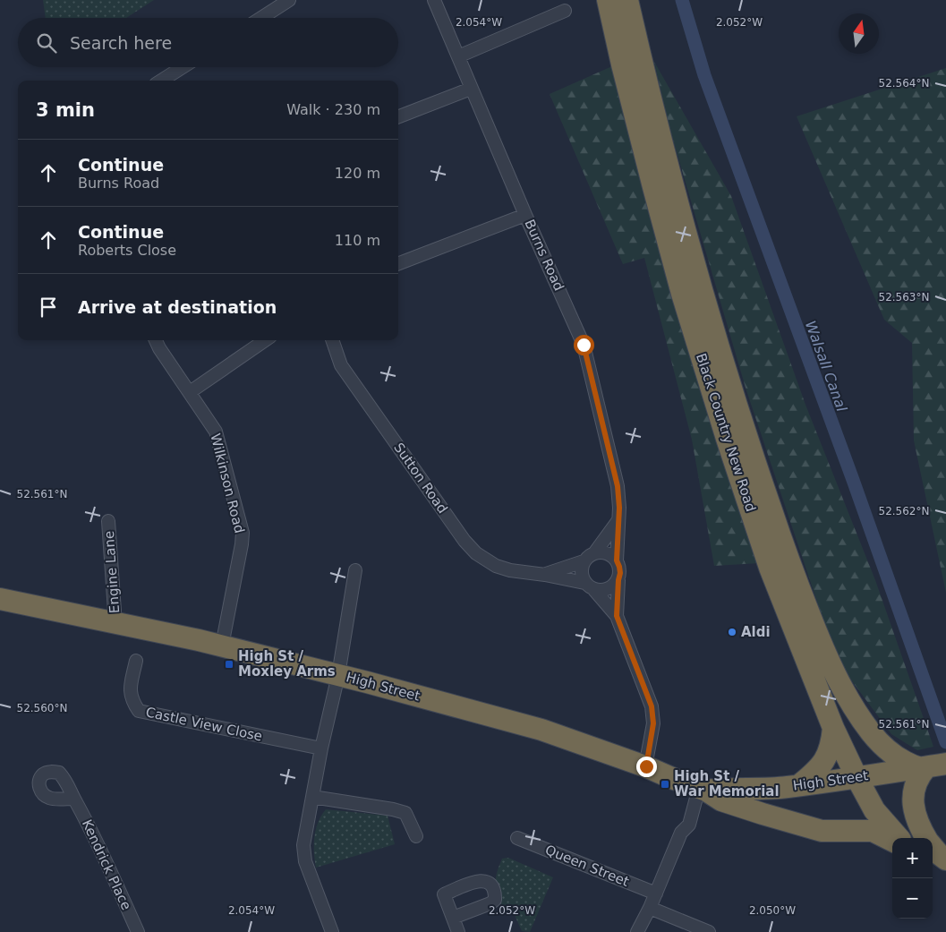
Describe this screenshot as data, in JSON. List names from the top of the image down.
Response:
{
  "streets": {
    "highway": ["Black Country New Road", "High Street"],
    "street": [
      "Burns Road",
      "Sutton Road",
      "Wilkinson Road",
      "Engine Lane",
      "Castle View Close",
      "Kendrick Place",
      "Queen Street"
    ]
  },
  "crossings": [
    ["Burns Road", "Sutton Road"],
    ["Black Country New Road", "High Street"],
    ["Wilkinson Road", "High Street"],
    ["Engine Lane", "High Street"]
  ],
  "water": ["Walsall Canal"],
  "places": {
    "other": ["Aldi"],
    "transit": ["High St / Moxley Arms", "High St / War Memorial"]
  },
  "north": "top",
  "page": {
    "search": "Search here",
    "heading": ["3 min", "Walk · 230 m"],
    "list": [
      ["Continue", "Burns Road", "120 m"],
      ["Continue", "Roberts Close", "110 m"],
      "Arrive at destination"
    ],
    "map_buttons": ["+", "−"]
  },
  "coordinates": [
    "2.054°W",
    "2.052°W",
    "52.564°N",
    "52.563°N",
    "52.561°N",
    "52.562°N",
    "52.560°N",
    "2.050°W"
  ]
}
